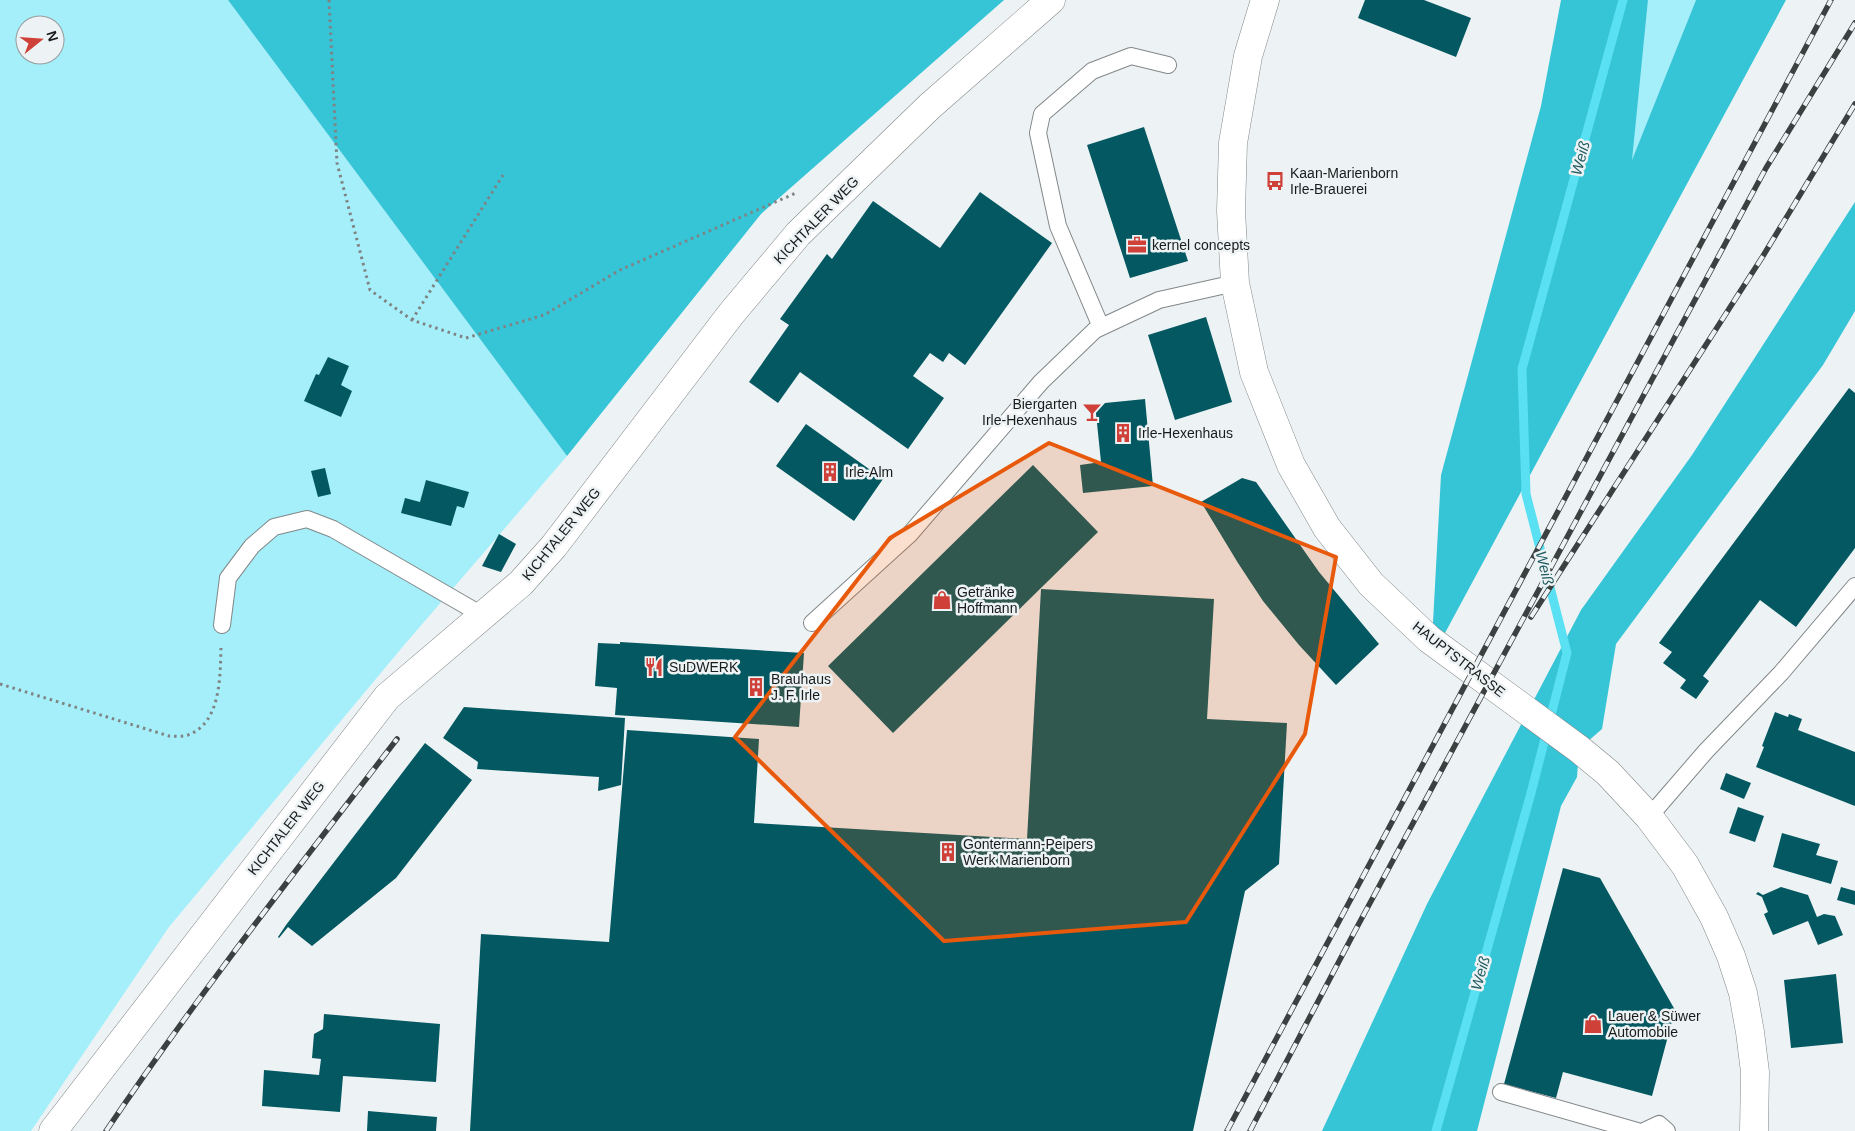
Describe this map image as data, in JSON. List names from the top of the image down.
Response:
{
  "streets": {
    "street": ["KICHTALER WEG", "HAUPTSTRASSE"]
  },
  "water": ["Weiß"],
  "places": {
    "bus stop": ["Kaan-Marienborn Irle-Brauerei"],
    "office": ["kernel concepts"],
    "bar": ["Biergarten Irle-Hexenhaus"],
    "building": [
      "Irle-Hexenhaus",
      "Irle-Alm",
      "Brauhaus J. F. Irle",
      "Gontermann-Peipers Werk Marienborn"
    ],
    "shop": ["Getränke Hoffmann", "Lauer & Süwer Automobile"],
    "restaurant": ["SuDWERK"]
  },
  "north": "right"
}
